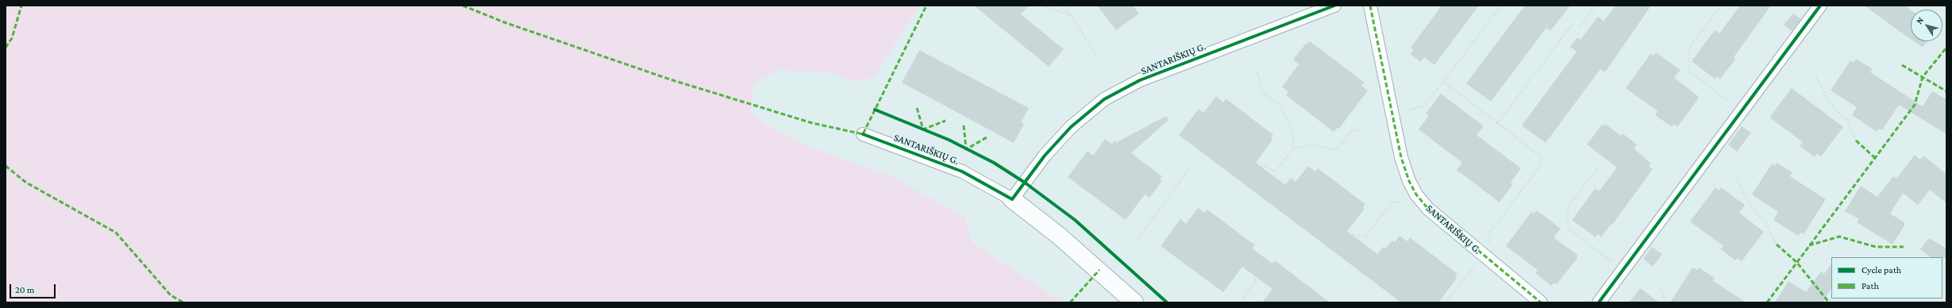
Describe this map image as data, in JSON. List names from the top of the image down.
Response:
{
  "streets": {
    "main road": ["SANTARIŠKIŲ G."]
  },
  "legend": ["Cycle path", "Path"],
  "scale_bar": "20 m",
  "north": "top left"
}
